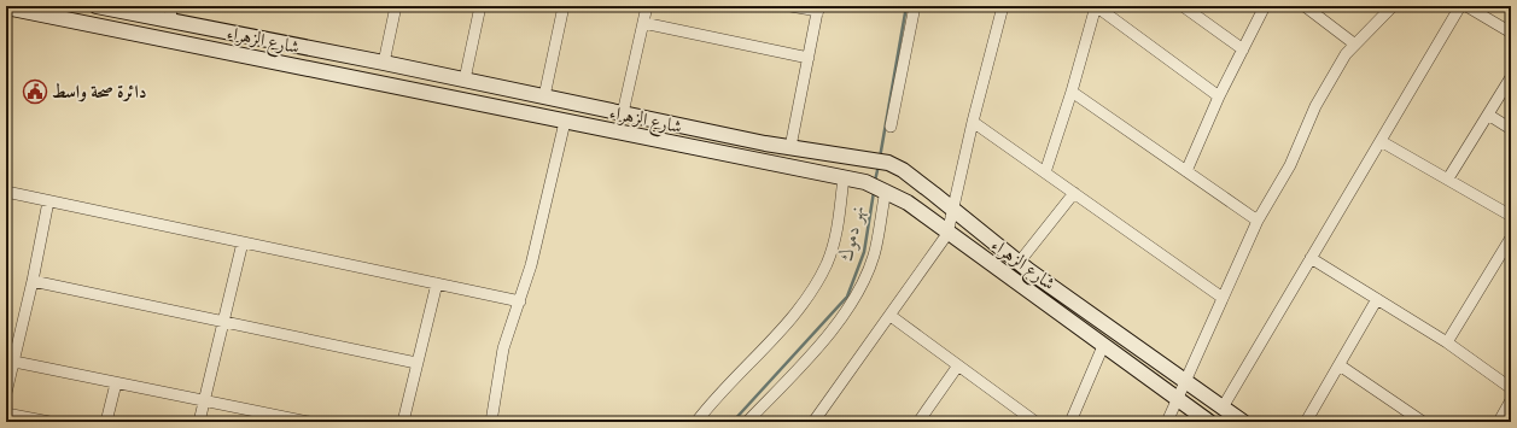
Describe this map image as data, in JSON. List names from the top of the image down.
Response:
{
  "streets": {
    "main road": ["شارع الزهراء"]
  },
  "water": ["نهر دموك"],
  "places": {
    "public building": ["دائرة صحة واسط"]
  }
}
